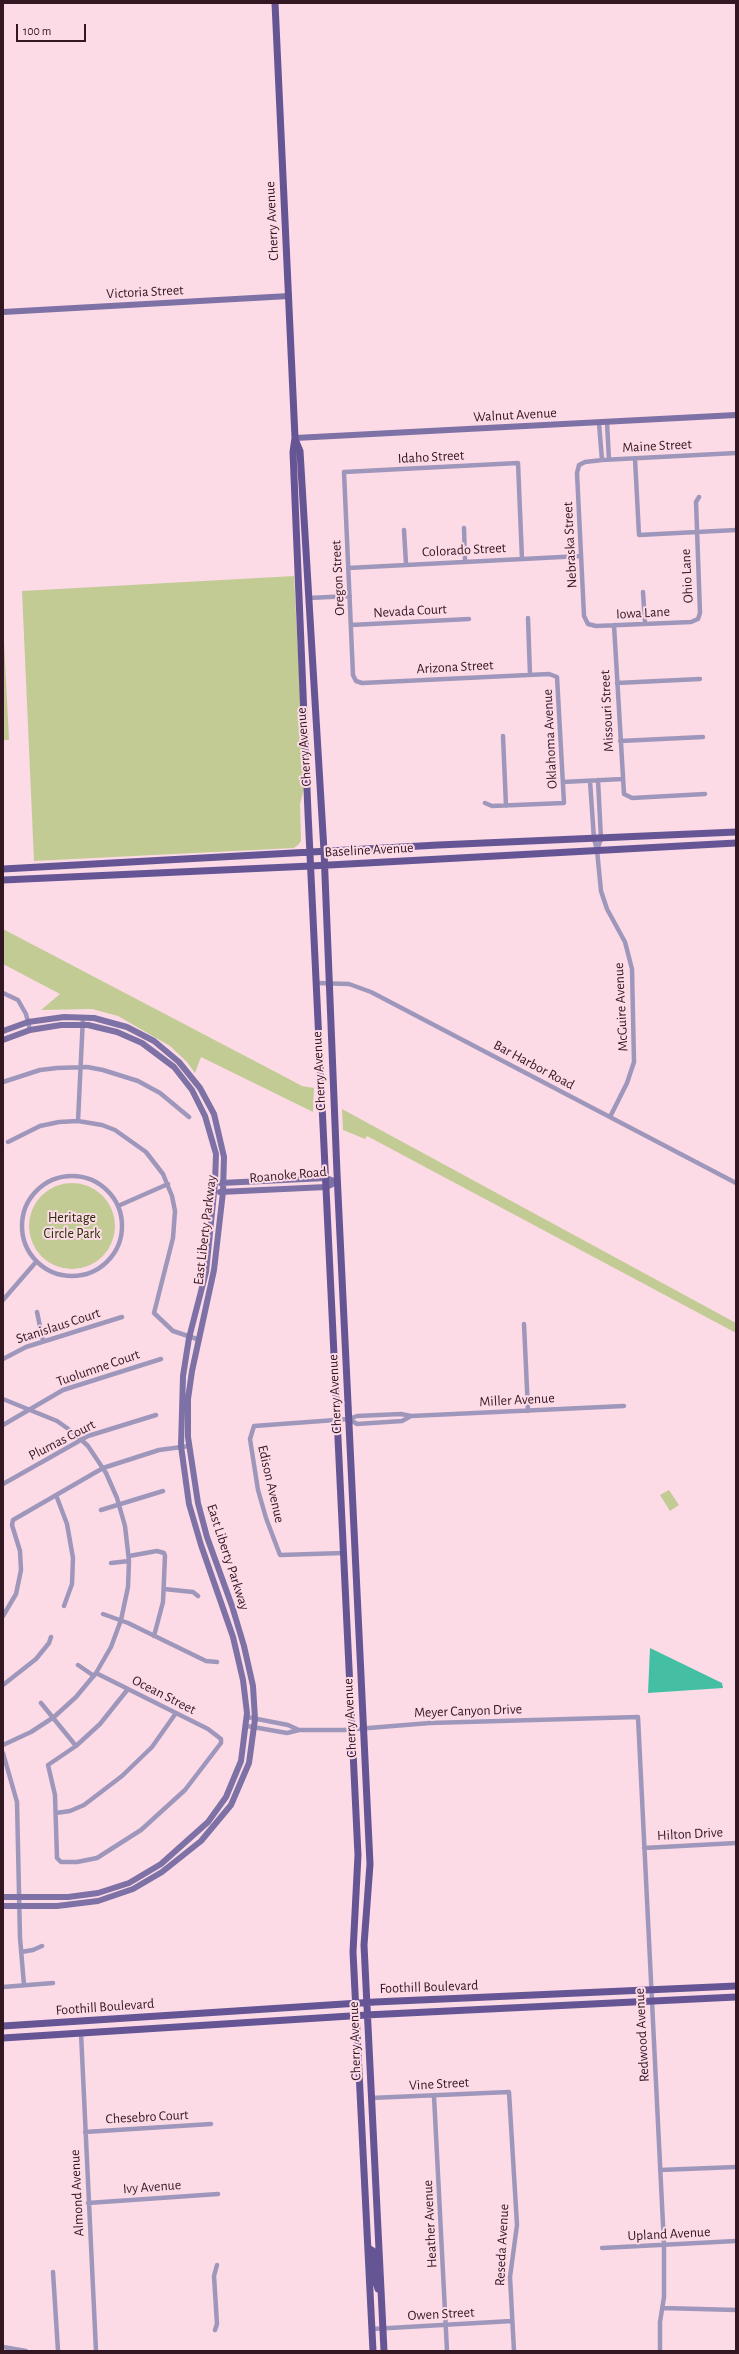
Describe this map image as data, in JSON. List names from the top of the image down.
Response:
{
  "streets": {
    "main road": ["Cherry Avenue", "Baseline Avenue", "Foothill Boulevard"],
    "street": [
      "Victoria Street",
      "Walnut Avenue",
      "Maine Street",
      "Idaho Street",
      "Nebraska Street",
      "Colorado Street",
      "Ohio Lane",
      "Oregon Street",
      "Nevada Court",
      "Iowa Lane",
      "Arizona Street",
      "Missouri Street",
      "Oklahoma Avenue",
      "McGuire Avenue",
      "Bar Harbor Road",
      "Roanoke Road",
      "East Liberty Parkway",
      "Stanislaus Court",
      "Tuolumne Court",
      "Miller Avenue",
      "Plumas Court",
      "Edison Avenue",
      "Ocean Street",
      "Meyer Canyon Drive",
      "Hilton Drive",
      "Redwood Avenue",
      "Vine Street",
      "Chesebro Court",
      "Ivy Avenue",
      "Almond Avenue",
      "Heather Avenue",
      "Upland Avenue",
      "Reseda Avenue",
      "Owen Street"
    ]
  },
  "crossings": [
    ["Cherry Avenue", "Victoria Street"],
    ["Cherry Avenue", "Walnut Avenue"],
    ["Cherry Avenue", "Baseline Avenue"],
    ["Cherry Avenue", "Bar Harbor Road"],
    ["Cherry Avenue", "Roanoke Road"],
    ["Cherry Avenue", "Miller Avenue"],
    ["Cherry Avenue", "Edison Avenue"],
    ["Cherry Avenue", "Meyer Canyon Drive"],
    ["Cherry Avenue", "Foothill Boulevard"],
    ["Cherry Avenue", "Vine Street"],
    ["Cherry Avenue", "Owen Street"],
    ["Maine Street", "Nebraska Street"],
    ["Idaho Street", "Colorado Street"],
    ["Idaho Street", "Oregon Street"],
    ["Nebraska Street", "Colorado Street"],
    ["Nebraska Street", "Iowa Lane"],
    ["Colorado Street", "Oregon Street"],
    ["Ohio Lane", "Iowa Lane"],
    ["Oregon Street", "Nevada Court"],
    ["Oregon Street", "Arizona Street"],
    ["Iowa Lane", "Missouri Street"],
    ["Arizona Street", "Oklahoma Avenue"],
    ["Baseline Avenue", "McGuire Avenue"],
    ["McGuire Avenue", "Bar Harbor Road"],
    ["Roanoke Road", "East Liberty Parkway"],
    ["East Liberty Parkway", "Meyer Canyon Drive"],
    ["Miller Avenue", "Edison Avenue"],
    ["Meyer Canyon Drive", "Redwood Avenue"],
    ["Hilton Drive", "Redwood Avenue"],
    ["Foothill Boulevard", "Redwood Avenue"],
    ["Foothill Boulevard", "Almond Avenue"],
    ["Redwood Avenue", "Upland Avenue"],
    ["Vine Street", "Heather Avenue"],
    ["Vine Street", "Reseda Avenue"],
    ["Chesebro Court", "Almond Avenue"],
    ["Ivy Avenue", "Almond Avenue"],
    ["Heather Avenue", "Owen Street"],
    ["Reseda Avenue", "Owen Street"]
  ],
  "parks": ["Heritage Circle Park"],
  "scale_bar": "100 m"
}
